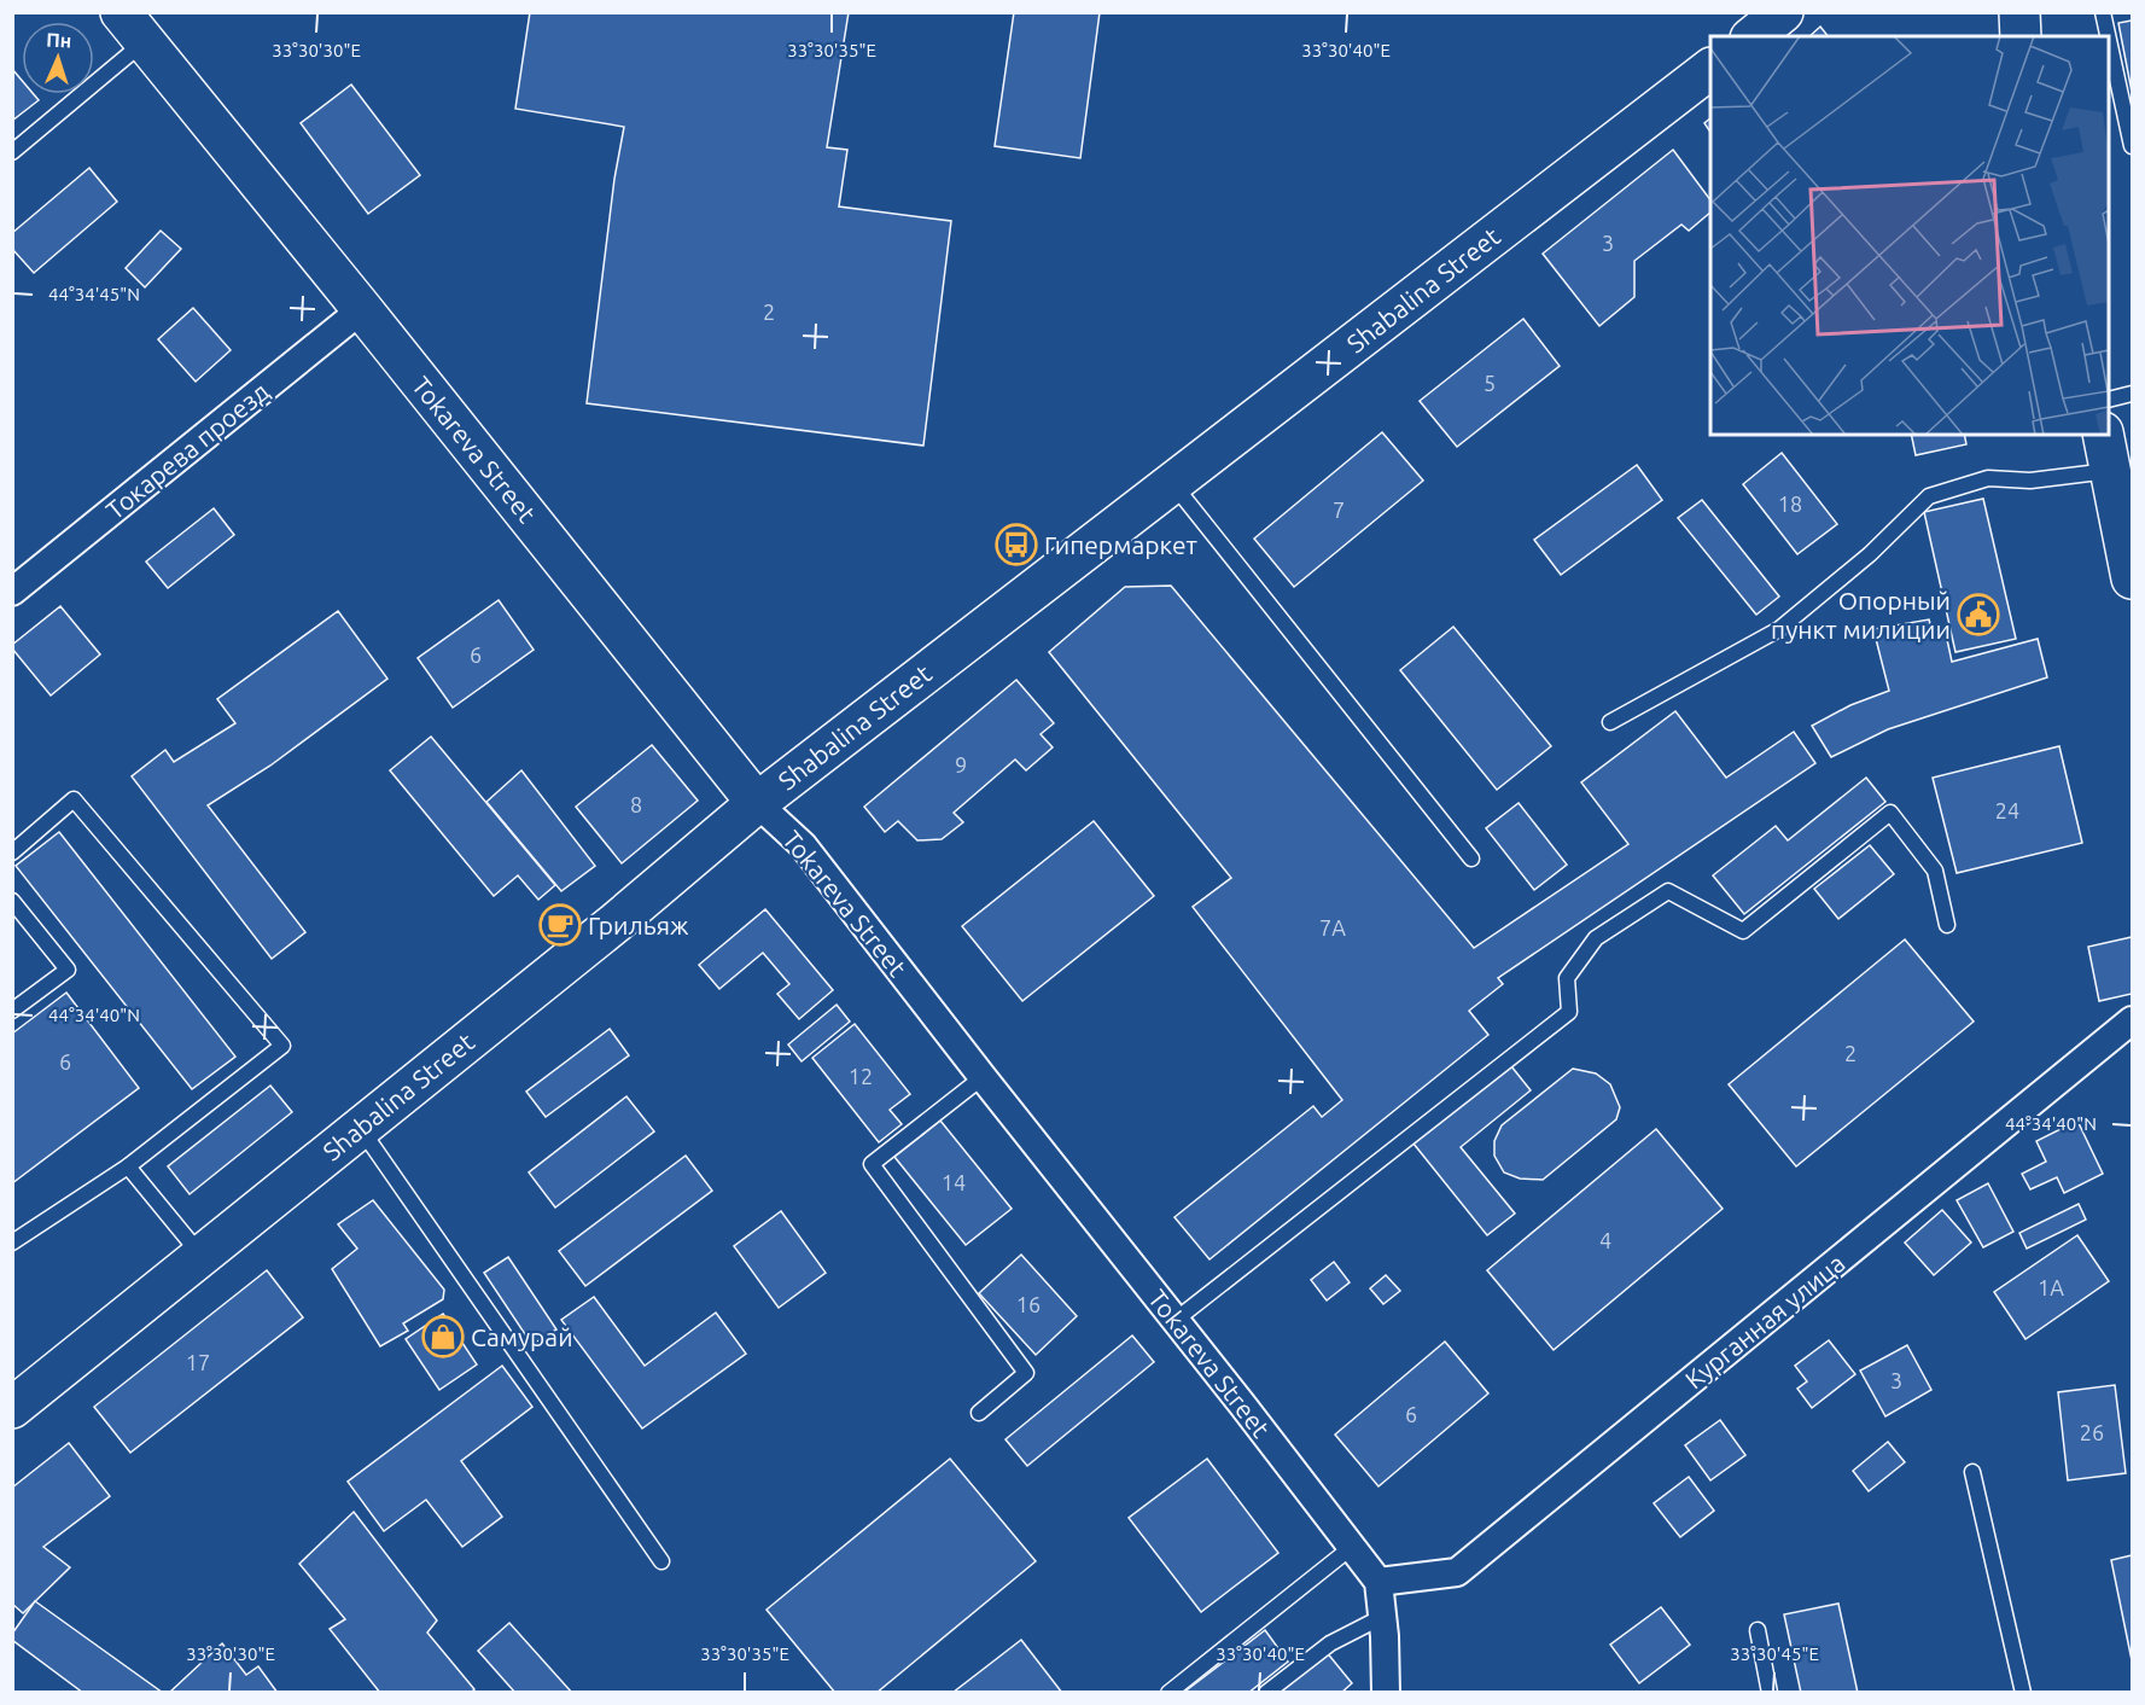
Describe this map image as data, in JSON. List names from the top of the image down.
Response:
{
  "streets": {
    "main road": ["Shabalina Street", "Tokareva Street"],
    "street": ["Токарева проезд", "Курганная улица"]
  },
  "crossings": [
    ["Shabalina Street", "Tokareva Street"],
    ["Tokareva Street", "Токарева проезд"],
    ["Tokareva Street", "Курганная улица"]
  ],
  "places": {
    "bus stop": ["Гипермаркет"],
    "public building": ["Опорный пункт милиции"],
    "cafe": ["Грильяж"],
    "shop": ["Самурай"]
  },
  "house_numbers": [
    "3",
    "2",
    "5",
    "18",
    "7",
    "6",
    "9",
    "8",
    "24",
    "7А",
    "2",
    "6",
    "12",
    "14",
    "4",
    "1А",
    "16",
    "17",
    "3",
    "6",
    "26"
  ],
  "north": "top",
  "coordinates": [
    "33°30'30\"E",
    "33°30'35\"E",
    "33°30'40\"E",
    "44°34'45\"N",
    "44°34'40\"N",
    "33°30'45\"E"
  ]
}
